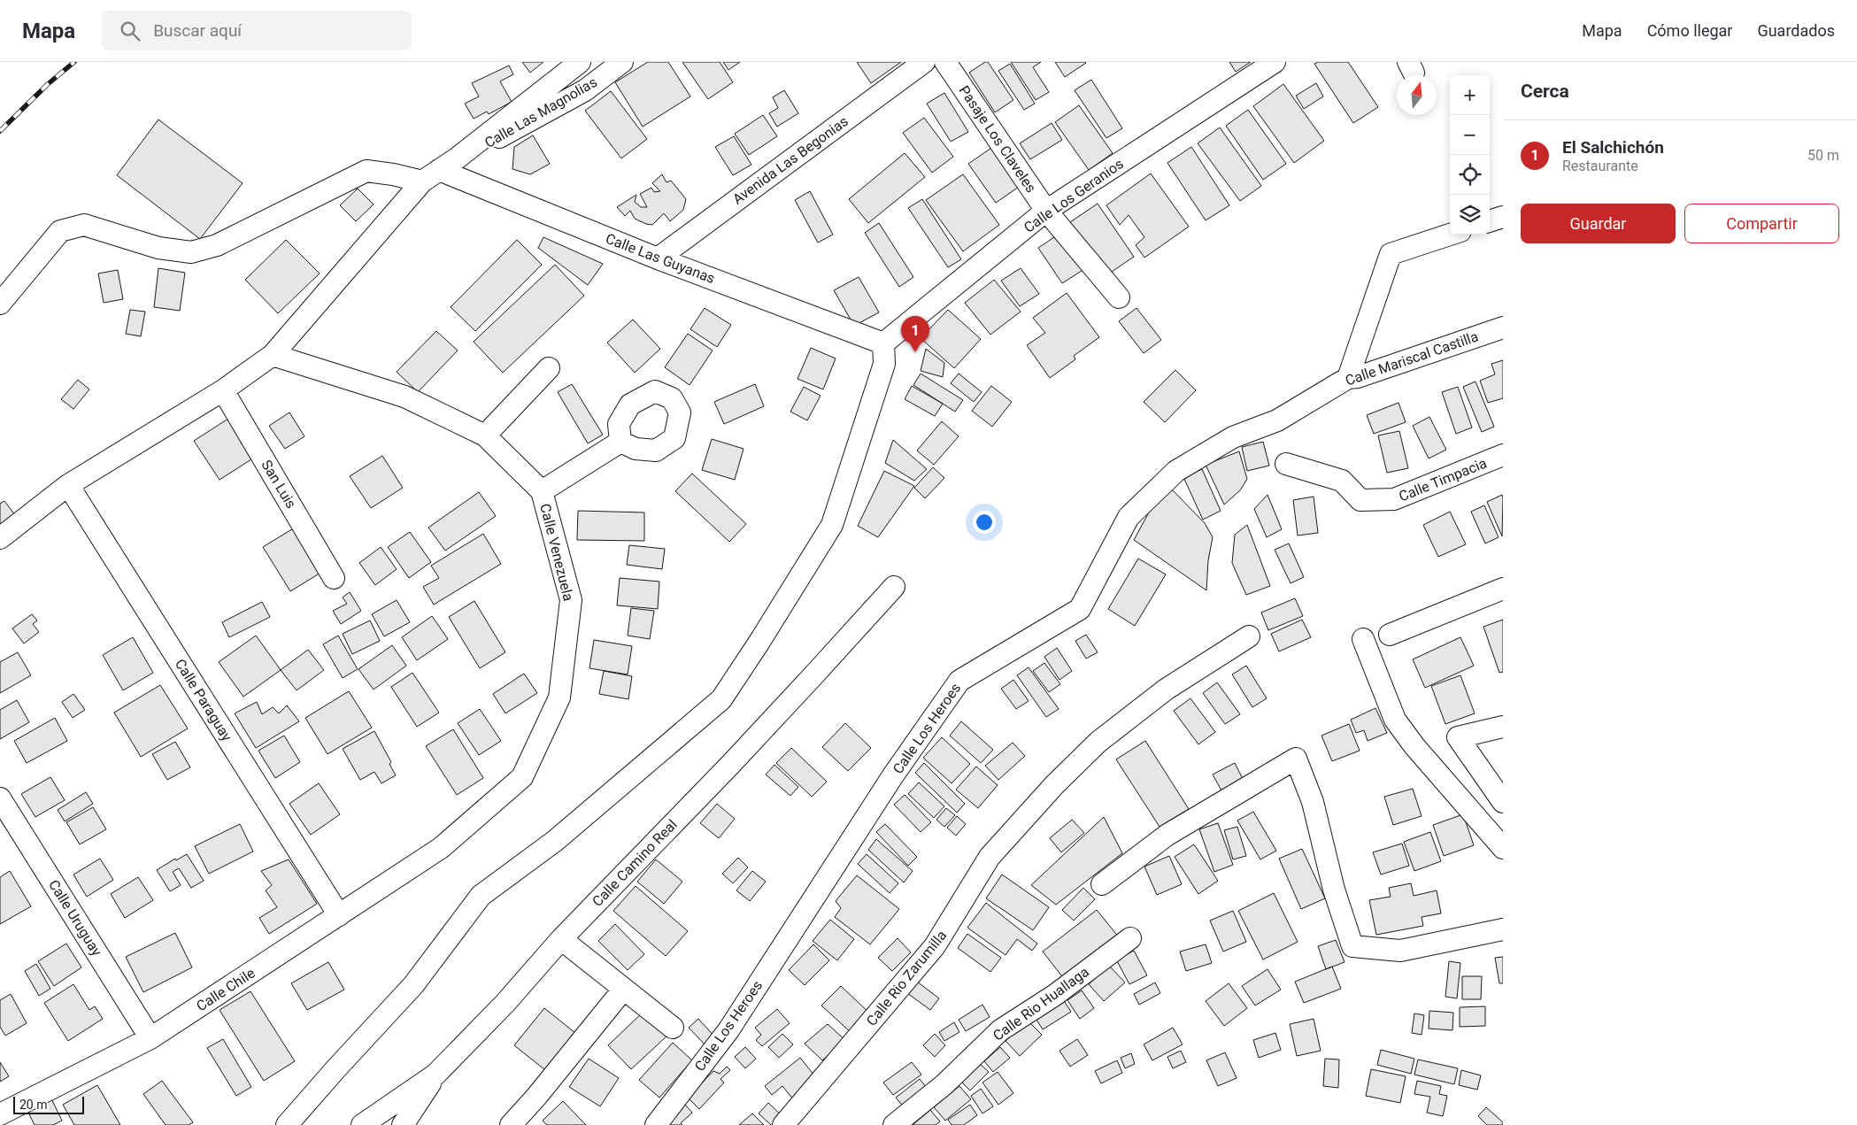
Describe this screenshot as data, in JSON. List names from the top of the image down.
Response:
{
  "streets": {
    "street": [
      "Calle Las Magnolias",
      "Pasaje Los Claveles",
      "Avenida Las Begonias",
      "Calle Los Geranios",
      "Calle Las Guyanas",
      "Calle Mariscal Castilla",
      "Calle Timpacia",
      "San Luis",
      "Calle Venezuela",
      "Calle Paraguay",
      "Calle Los Heroes",
      "Calle Camino Real",
      "Calle Uruguay",
      "Calle Rio Zarumilla",
      "Calle Chile",
      "Calle Rio Huallaga"
    ]
  },
  "crossings": [
    ["Pasaje Los Claveles", "Calle Los Geranios"],
    ["Avenida Las Begonias", "Calle Las Guyanas"],
    ["Calle Los Geranios", "Calle Las Guyanas"],
    ["Calle Mariscal Castilla", "Calle Los Heroes"],
    ["Calle Venezuela", "Calle Chile"],
    ["Calle Paraguay", "Calle Chile"],
    ["Calle Uruguay", "Calle Chile"]
  ],
  "scale_bar": "20 m",
  "north": "top",
  "page": {
    "header": "Mapa",
    "search": "Buscar aquí",
    "nav": ["Mapa", "Cómo llegar", "Guardados"],
    "heading": "Cerca",
    "map_buttons": ["+", "−"],
    "list": [
      {
        "mark": "1",
        "name": "El Salchichón",
        "note": "Restaurante",
        "value": "50 m"
      }
    ],
    "buttons": ["Guardar", "Compartir"],
    "pins": "1",
    "scale": "20 m"
  }
}
